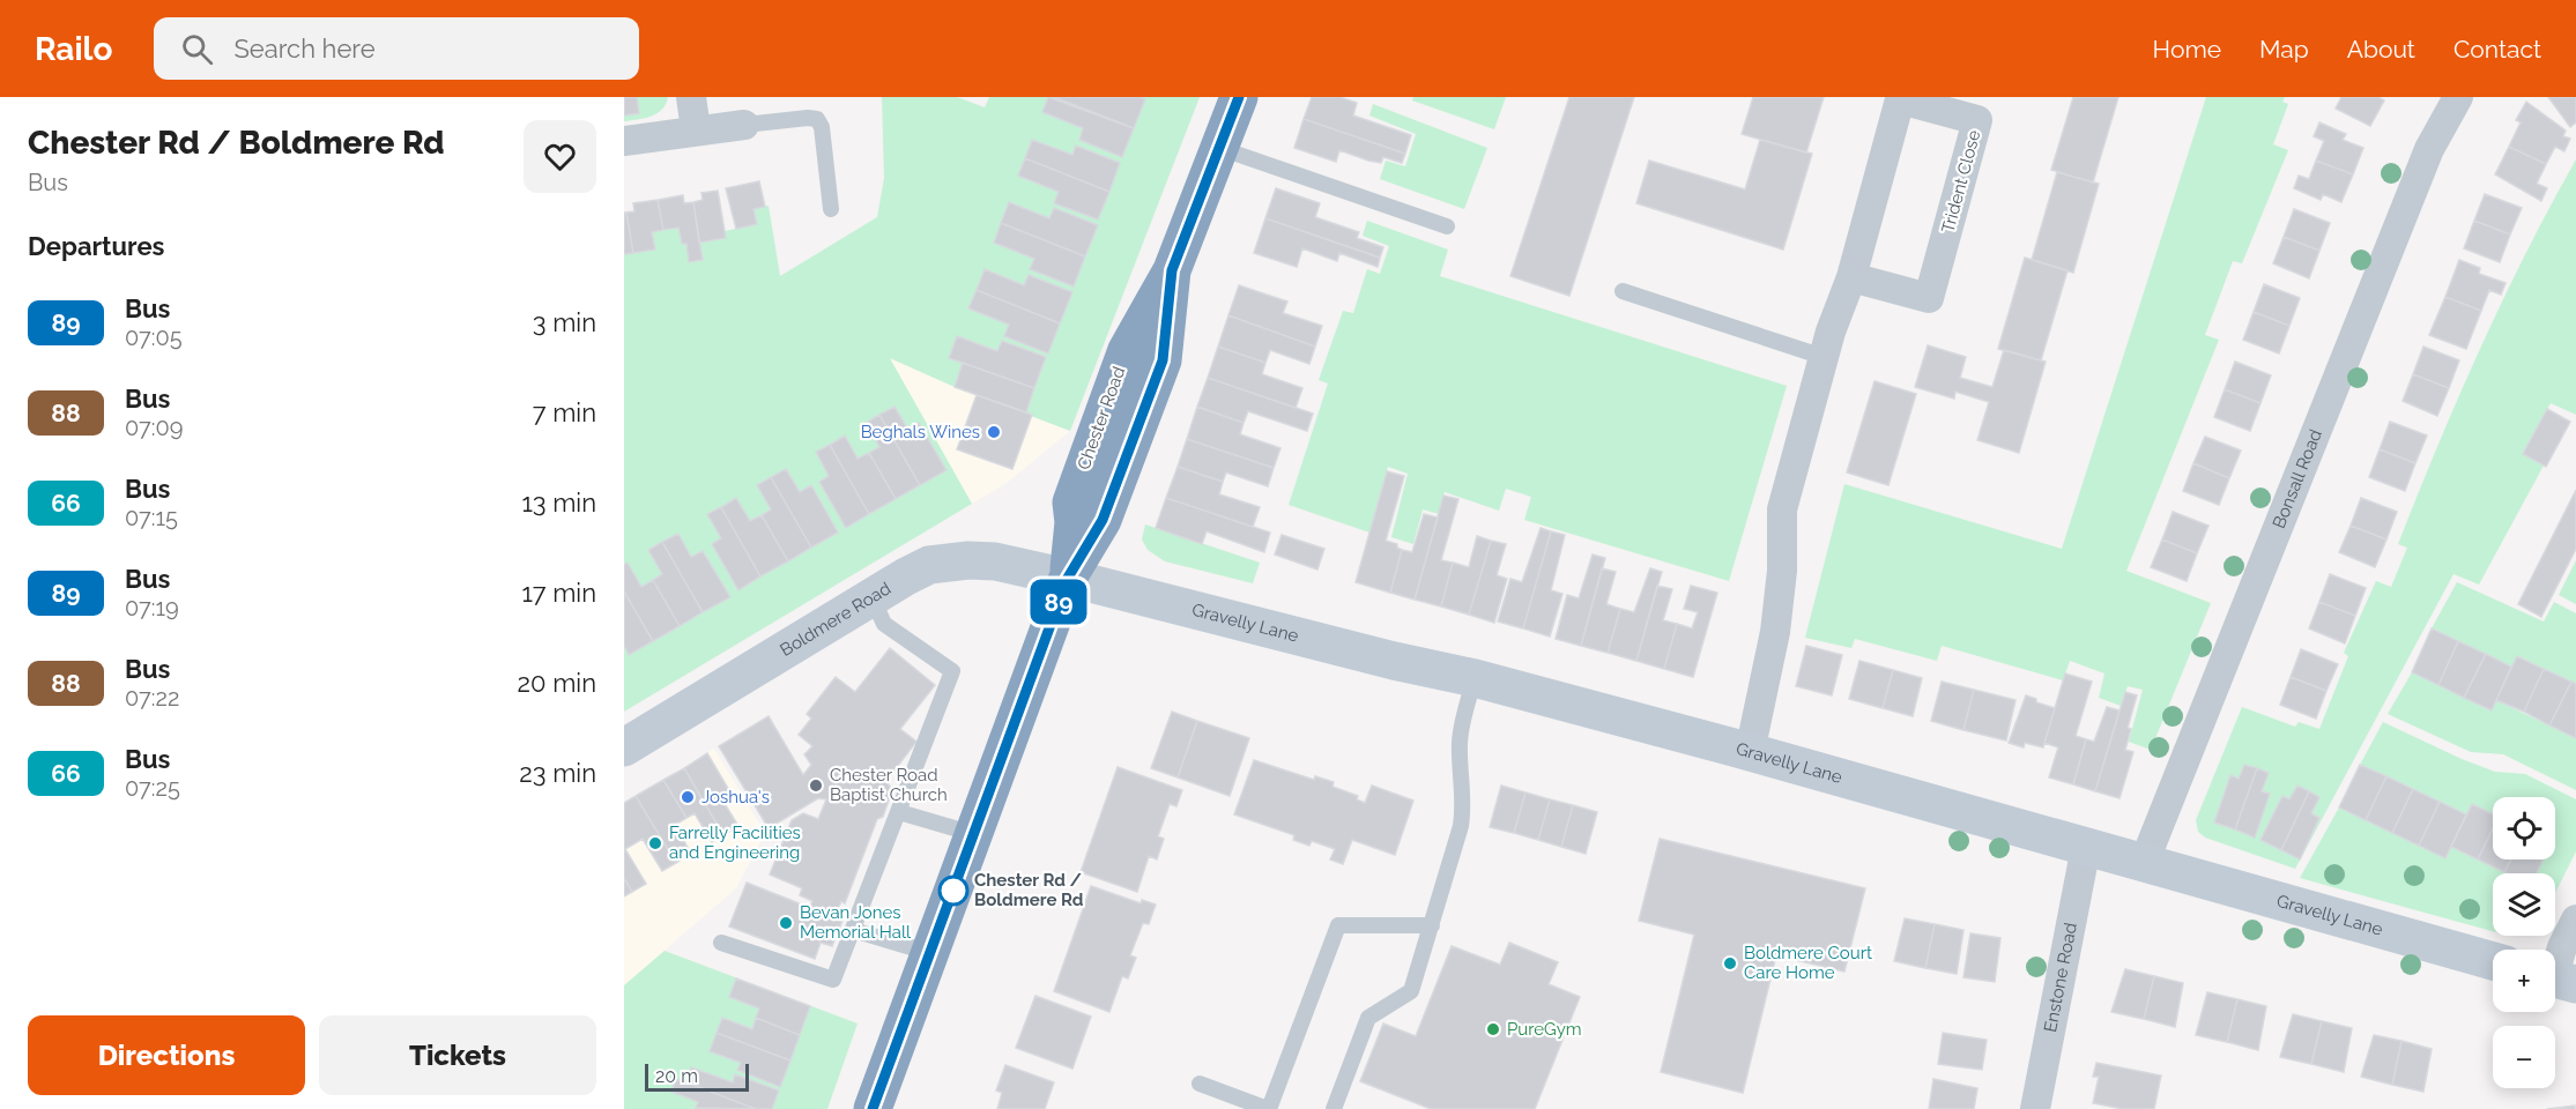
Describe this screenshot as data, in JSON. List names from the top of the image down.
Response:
{
  "streets": {
    "highway": ["Chester Road"],
    "main road": ["Boldmere Road", "Gravelly Lane"],
    "street": ["Trident Close", "Bonsall Road", "Enstone Road"]
  },
  "crossings": [
    ["Trident Close", "Gravelly Lane"],
    ["Chester Road", "Boldmere Road"],
    ["Chester Road", "Gravelly Lane"],
    ["Bonsall Road", "Gravelly Lane"],
    ["Boldmere Road", "Gravelly Lane"],
    ["Gravelly Lane", "Enstone Road"]
  ],
  "places": [
    "Beghals Wines",
    "Chester Road Baptist Church",
    "Joshua's",
    "Farrelly Facilities and Engineering",
    "Chester Rd / Boldmere Rd",
    "Bevan Jones Memorial Hall",
    "Boldmere Court Care Home",
    "PureGym"
  ],
  "lines": ["bus line 89"],
  "scale_bar": "20 m",
  "page": {
    "header": "Railo",
    "search": "Search here",
    "nav": [
      "Home",
      "Map",
      "About",
      "Contact"
    ],
    "heading": [
      ["Chester Rd / Boldmere Rd", "Bus"],
      "Departures"
    ],
    "on_map": "89",
    "list": [
      {
        "mark": "89",
        "name": "Bus",
        "note": "07:05",
        "value": "3 min"
      },
      {
        "mark": "88",
        "name": "Bus",
        "note": "07:09",
        "value": "7 min"
      },
      {
        "mark": "66",
        "name": "Bus",
        "note": "07:15",
        "value": "13 min"
      },
      {
        "mark": "89",
        "name": "Bus",
        "note": "07:19",
        "value": "17 min"
      },
      {
        "mark": "88",
        "name": "Bus",
        "note": "07:22",
        "value": "20 min"
      },
      {
        "mark": "66",
        "name": "Bus",
        "note": "07:25",
        "value": "23 min"
      }
    ],
    "map_buttons": ["+", "−"],
    "buttons": ["Directions", "Tickets"],
    "scale": "20 m"
  }
}
